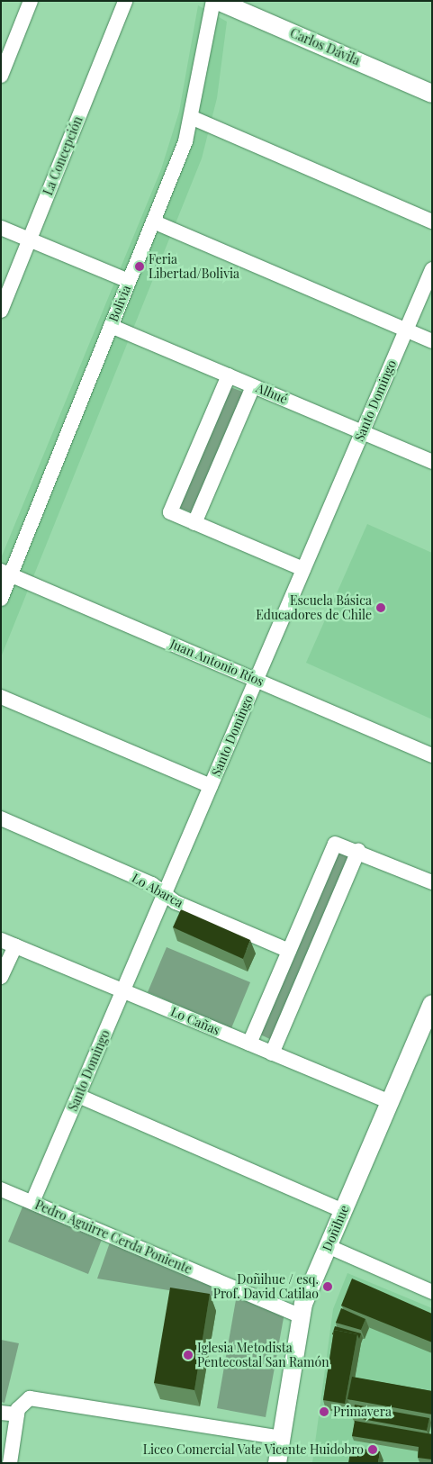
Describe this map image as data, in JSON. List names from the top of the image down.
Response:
{
  "streets": {
    "street": [
      "Carlos Dávila",
      "La Concepción",
      "Bolivia",
      "Alhué",
      "Santo Domingo",
      "Juan Antonio Ríos",
      "Lo Abarca",
      "Lo Cañas",
      "Doñihue",
      "Pedro Aguirre Cerda Poniente"
    ]
  },
  "crossings": [
    ["Bolivia", "Alhué"],
    ["Bolivia", "Juan Antonio Ríos"],
    ["Alhué", "Santo Domingo"],
    ["Santo Domingo", "Juan Antonio Ríos"],
    ["Santo Domingo", "Lo Abarca"],
    ["Santo Domingo", "Lo Cañas"],
    ["Santo Domingo", "Pedro Aguirre Cerda Poniente"],
    ["Lo Cañas", "Doñihue"],
    ["Doñihue", "Pedro Aguirre Cerda Poniente"]
  ],
  "places": [
    "Feria Libertad/Bolivia",
    "Escuela Básica Educadores de Chile",
    "Doñihue / esq. Prof. David Catilao",
    "Iglesia Metodista Pentecostal San Ramón",
    "Primavera",
    "Liceo Comercial Vate Vicente Huidobro"
  ]
}
